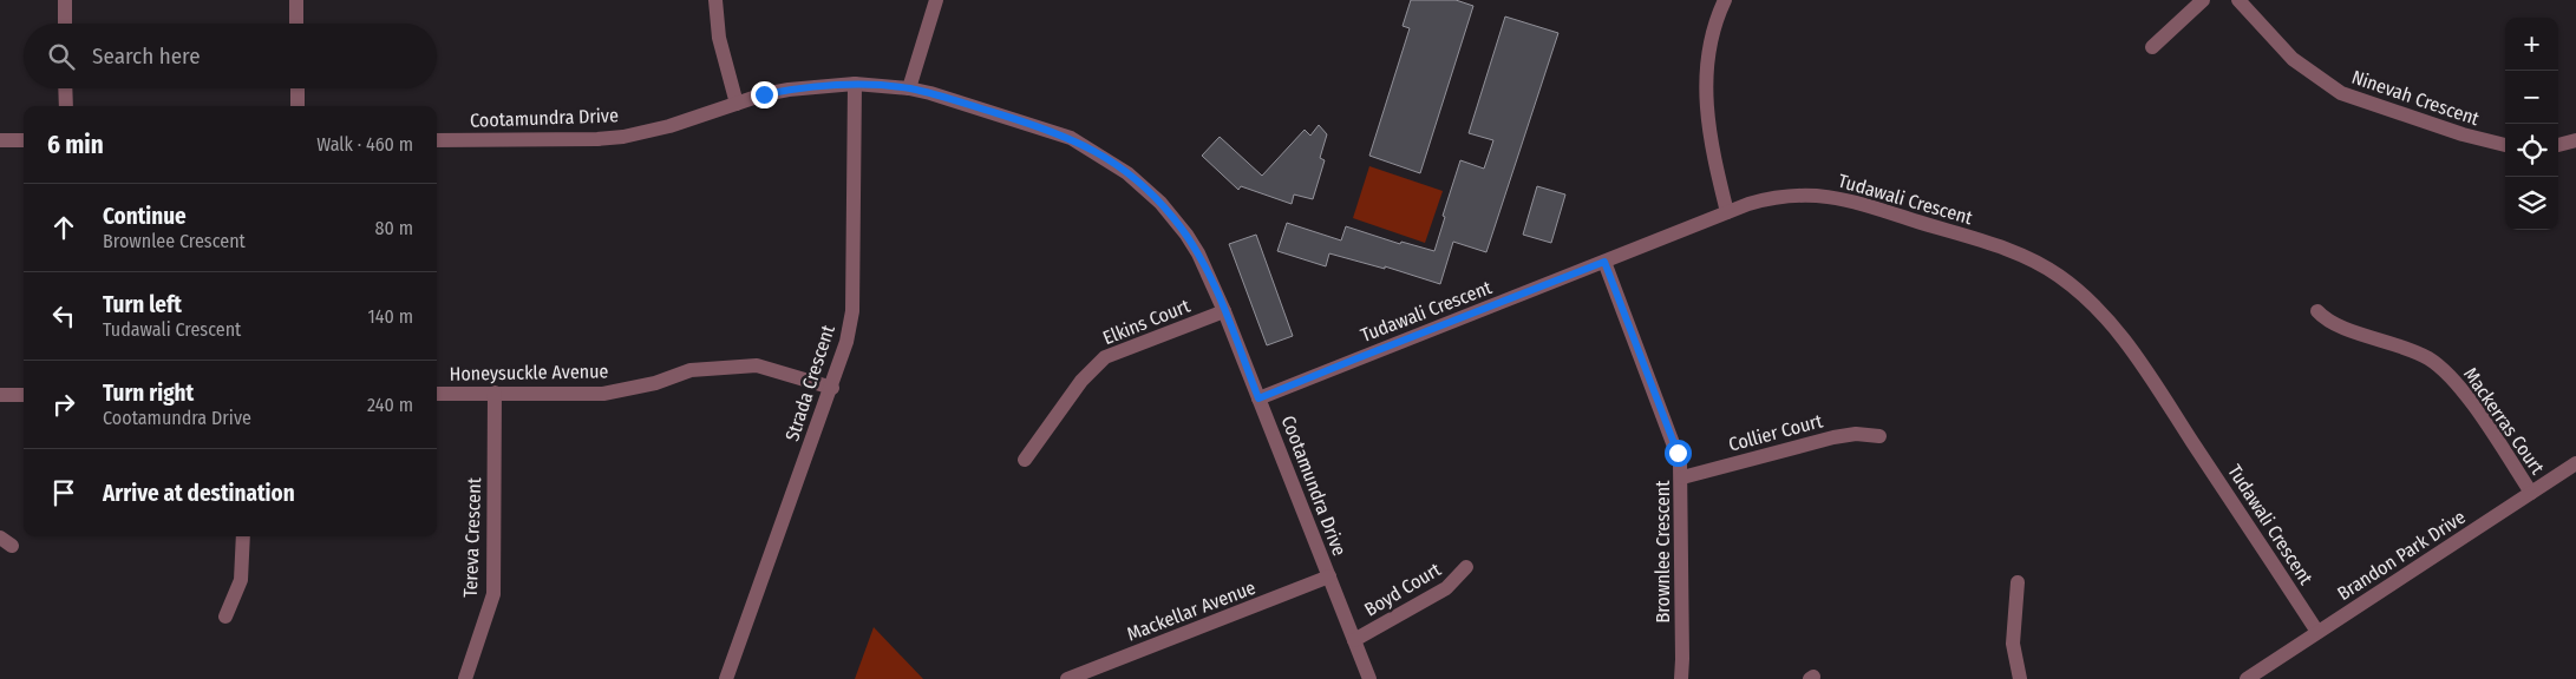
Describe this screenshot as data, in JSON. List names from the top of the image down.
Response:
{
  "streets": {
    "street": [
      "Ninevah Crescent",
      "Cootamundra Drive",
      "Tudawali Crescent",
      "Elkins Court",
      "Honeysuckle Avenue",
      "Strada Crescent",
      "Mackerras Court",
      "Collier Court",
      "Tereva Crescent",
      "Brownlee Crescent",
      "Brandon Park Drive",
      "Boyd Court",
      "Mackellar Avenue"
    ]
  },
  "crossings": [
    ["Cootamundra Drive", "Tudawali Crescent"],
    ["Cootamundra Drive", "Elkins Court"],
    ["Cootamundra Drive", "Strada Crescent"],
    ["Cootamundra Drive", "Boyd Court"],
    ["Cootamundra Drive", "Mackellar Avenue"],
    ["Tudawali Crescent", "Brownlee Crescent"],
    ["Tudawali Crescent", "Brandon Park Drive"],
    ["Honeysuckle Avenue", "Strada Crescent"],
    ["Honeysuckle Avenue", "Tereva Crescent"],
    ["Mackerras Court", "Brandon Park Drive"],
    ["Collier Court", "Brownlee Crescent"]
  ],
  "page": {
    "map_buttons": ["+", "−"],
    "search": "Search here",
    "heading": ["6 min", "Walk · 460 m"],
    "list": [
      ["Continue", "Brownlee Crescent", "80 m"],
      ["Turn left", "Tudawali Crescent", "140 m"],
      ["Turn right", "Cootamundra Drive", "240 m"],
      "Arrive at destination"
    ]
  }
}
